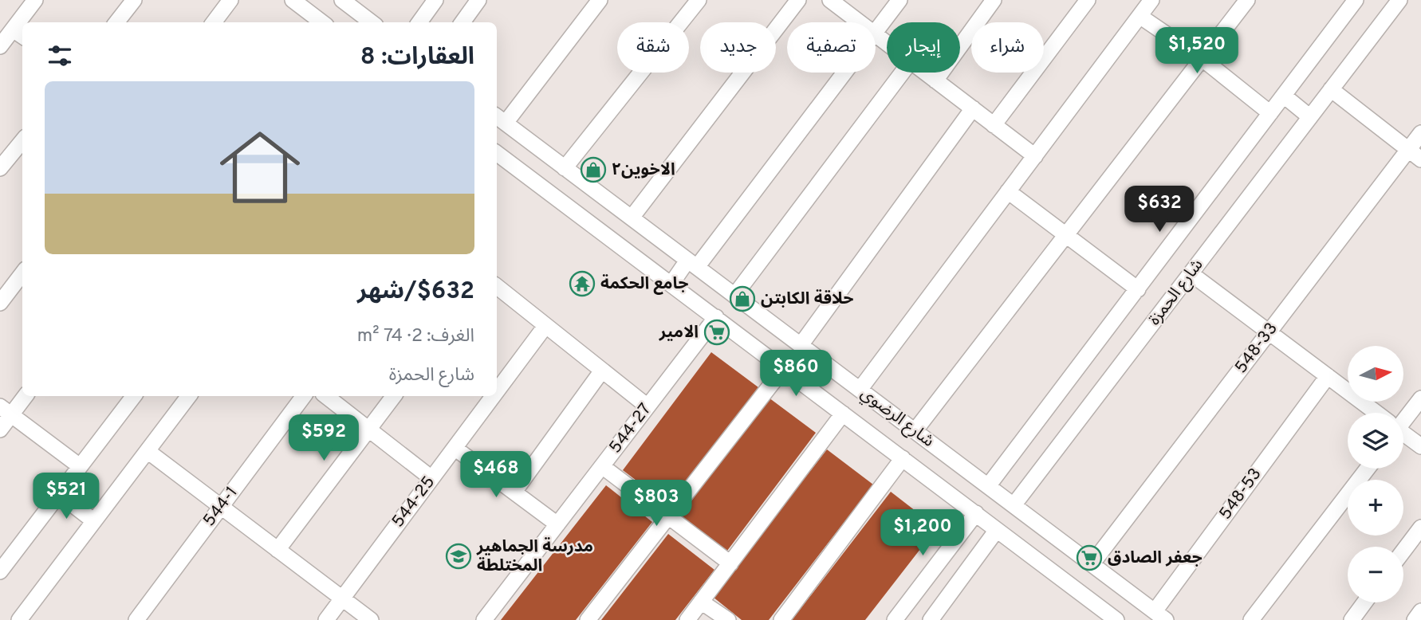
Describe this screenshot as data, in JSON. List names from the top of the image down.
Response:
{
  "streets": {
    "street": [
      "شارع الحمزة",
      "548-33",
      "شارع الرضوي",
      "544-27",
      "548-53",
      "544-25",
      "544-1"
    ]
  },
  "crossings": [
    ["شارع الحمزة", "شارع الرضوي"],
    ["548-33", "شارع الرضوي"],
    ["شارع الرضوي", "544-27"],
    ["شارع الرضوي", "548-53"]
  ],
  "places": {
    "shop": ["الاخوين٢", "حلاقة الكابتن"],
    "temple": ["جامع الحكمة"],
    "supermarket": ["الامير", "جعفر الصادق"],
    "school or university": ["مدرسة الجماهير المختلطة"]
  },
  "north": "right",
  "page": {
    "chip": [
      "شراء",
      "إيجار",
      "تصفية",
      "جديد",
      "شقة"
    ],
    "heading": "العقارات: 8",
    "price": [
      "$1,520",
      "$632",
      "$860",
      "$592",
      "$468",
      "$521",
      "$803",
      "$1,200"
    ],
    "list": [
      {
        "name": "$632/شهر",
        "note": "الغرف: 2 · 74 m² · شارع الحمزة"
      }
    ],
    "map_buttons": ["+", "−"]
  }
}
